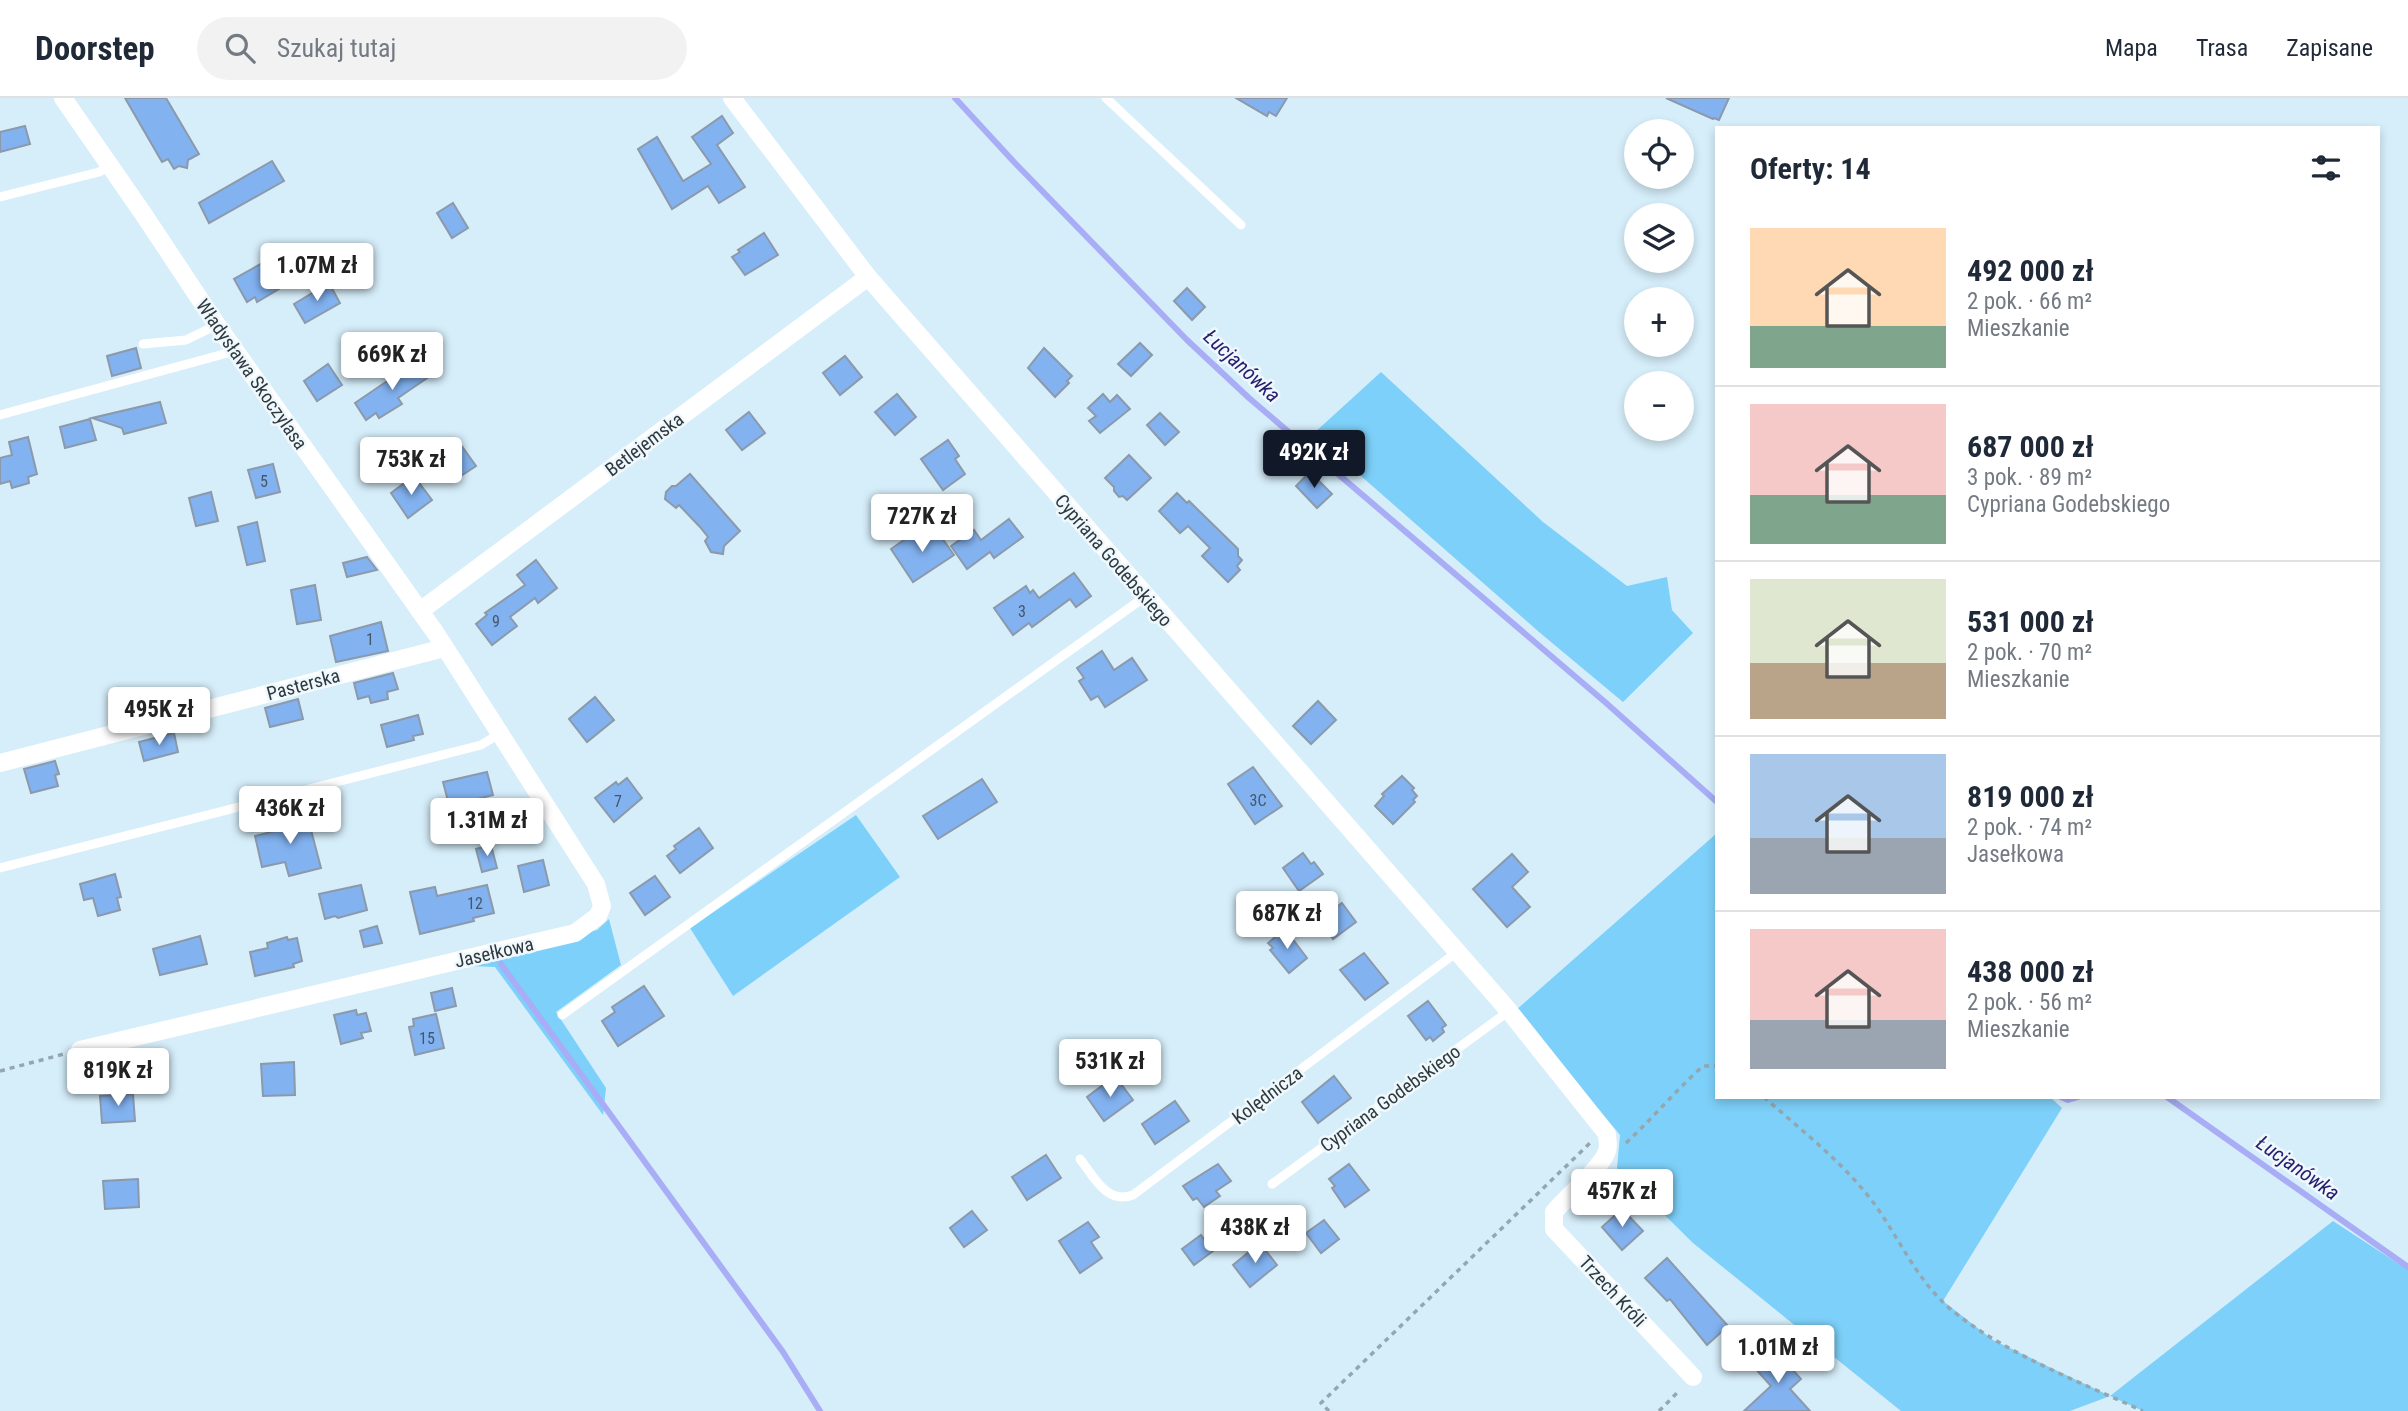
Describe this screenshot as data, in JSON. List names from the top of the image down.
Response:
{
  "streets": {
    "street": [
      "Władysława Skoczylasa",
      "Betlejemska",
      "Cypriana Godebskiego",
      "Pasterska",
      "Jasełkowa",
      "Trzech Króli"
    ],
    "lane": ["Kolędnicza"]
  },
  "crossings": [
    ["Władysława Skoczylasa", "Betlejemska"],
    ["Władysława Skoczylasa", "Pasterska"],
    ["Władysława Skoczylasa", "Jasełkowa"],
    ["Betlejemska", "Cypriana Godebskiego"],
    ["Cypriana Godebskiego", "Kolędnicza"],
    ["Cypriana Godebskiego", "Trzech Króli"],
    ["Pasterska", "Jasełkowa"]
  ],
  "water": ["Łucjanówka"],
  "house_numbers": [
    "5",
    "3",
    "9",
    "1",
    "3C",
    "7",
    "12",
    "15"
  ],
  "page": {
    "header": "Doorstep",
    "search": "Szukaj tutaj",
    "nav": ["Mapa", "Trasa", "Zapisane"],
    "map_buttons": ["+", "−"],
    "heading": "Oferty: 14",
    "list": [
      {
        "name": "492 000 zł",
        "note": "2 pok. · 66 m² · Mieszkanie"
      },
      {
        "name": "687 000 zł",
        "note": "3 pok. · 89 m² · Cypriana Godebskiego"
      },
      {
        "name": "531 000 zł",
        "note": "2 pok. · 70 m² · Mieszkanie"
      },
      {
        "name": "819 000 zł",
        "note": "2 pok. · 74 m² · Jasełkowa"
      },
      {
        "name": "438 000 zł",
        "note": "2 pok. · 56 m² · Mieszkanie"
      }
    ],
    "price": [
      "1.07M zł",
      "669K zł",
      "492K zł",
      "753K zł",
      "727K zł",
      "495K zł",
      "436K zł",
      "1.31M zł",
      "687K zł",
      "531K zł",
      "819K zł",
      "457K zł",
      "438K zł",
      "1.01M zł"
    ]
  }
}
